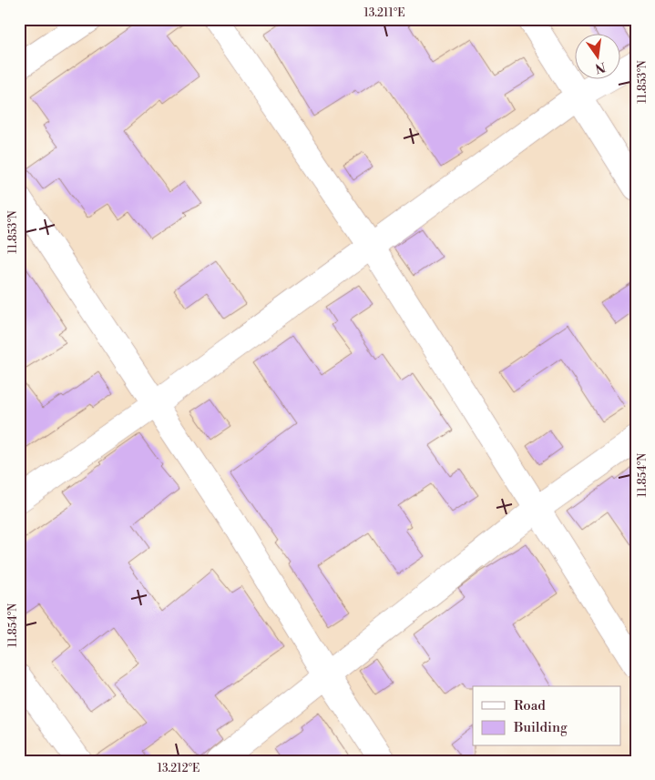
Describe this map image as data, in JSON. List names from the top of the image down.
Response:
{
  "legend": ["Road", "Building"],
  "north": "bottom",
  "coordinates": [
    "13.211°E",
    "11.853°N",
    "11.854°N",
    "13.212°E"
  ]
}
